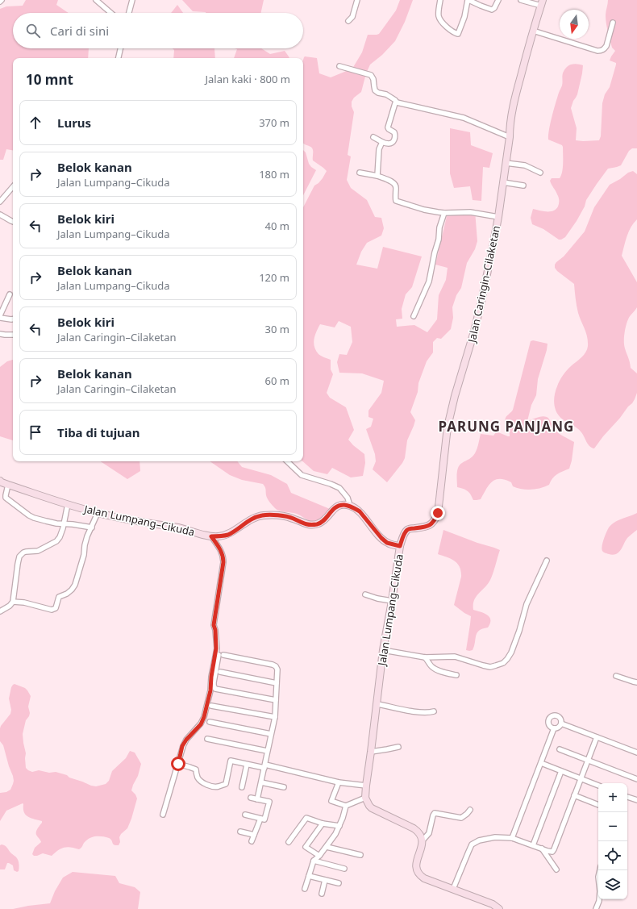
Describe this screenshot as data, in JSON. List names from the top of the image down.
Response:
{
  "streets": {
    "street": ["Jalan Caringin–Cilaketan", "Jalan Lumpang–Cikuda"]
  },
  "crossings": [
    ["Jalan Caringin–Cilaketan", "Jalan Lumpang–Cikuda"]
  ],
  "districts": ["PARUNG PANJANG"],
  "north": "bottom",
  "page": {
    "search": "Cari di sini",
    "heading": ["10 mnt", "Jalan kaki · 800 m"],
    "list": [
      ["Lurus", "370 m"],
      ["Belok kanan", "Jalan Lumpang–Cikuda", "180 m"],
      ["Belok kiri", "Jalan Lumpang–Cikuda", "40 m"],
      ["Belok kanan", "Jalan Lumpang–Cikuda", "120 m"],
      ["Belok kiri", "Jalan Caringin–Cilaketan", "30 m"],
      ["Belok kanan", "Jalan Caringin–Cilaketan", "60 m"],
      "Tiba di tujuan"
    ],
    "map_buttons": ["+", "−"]
  }
}
